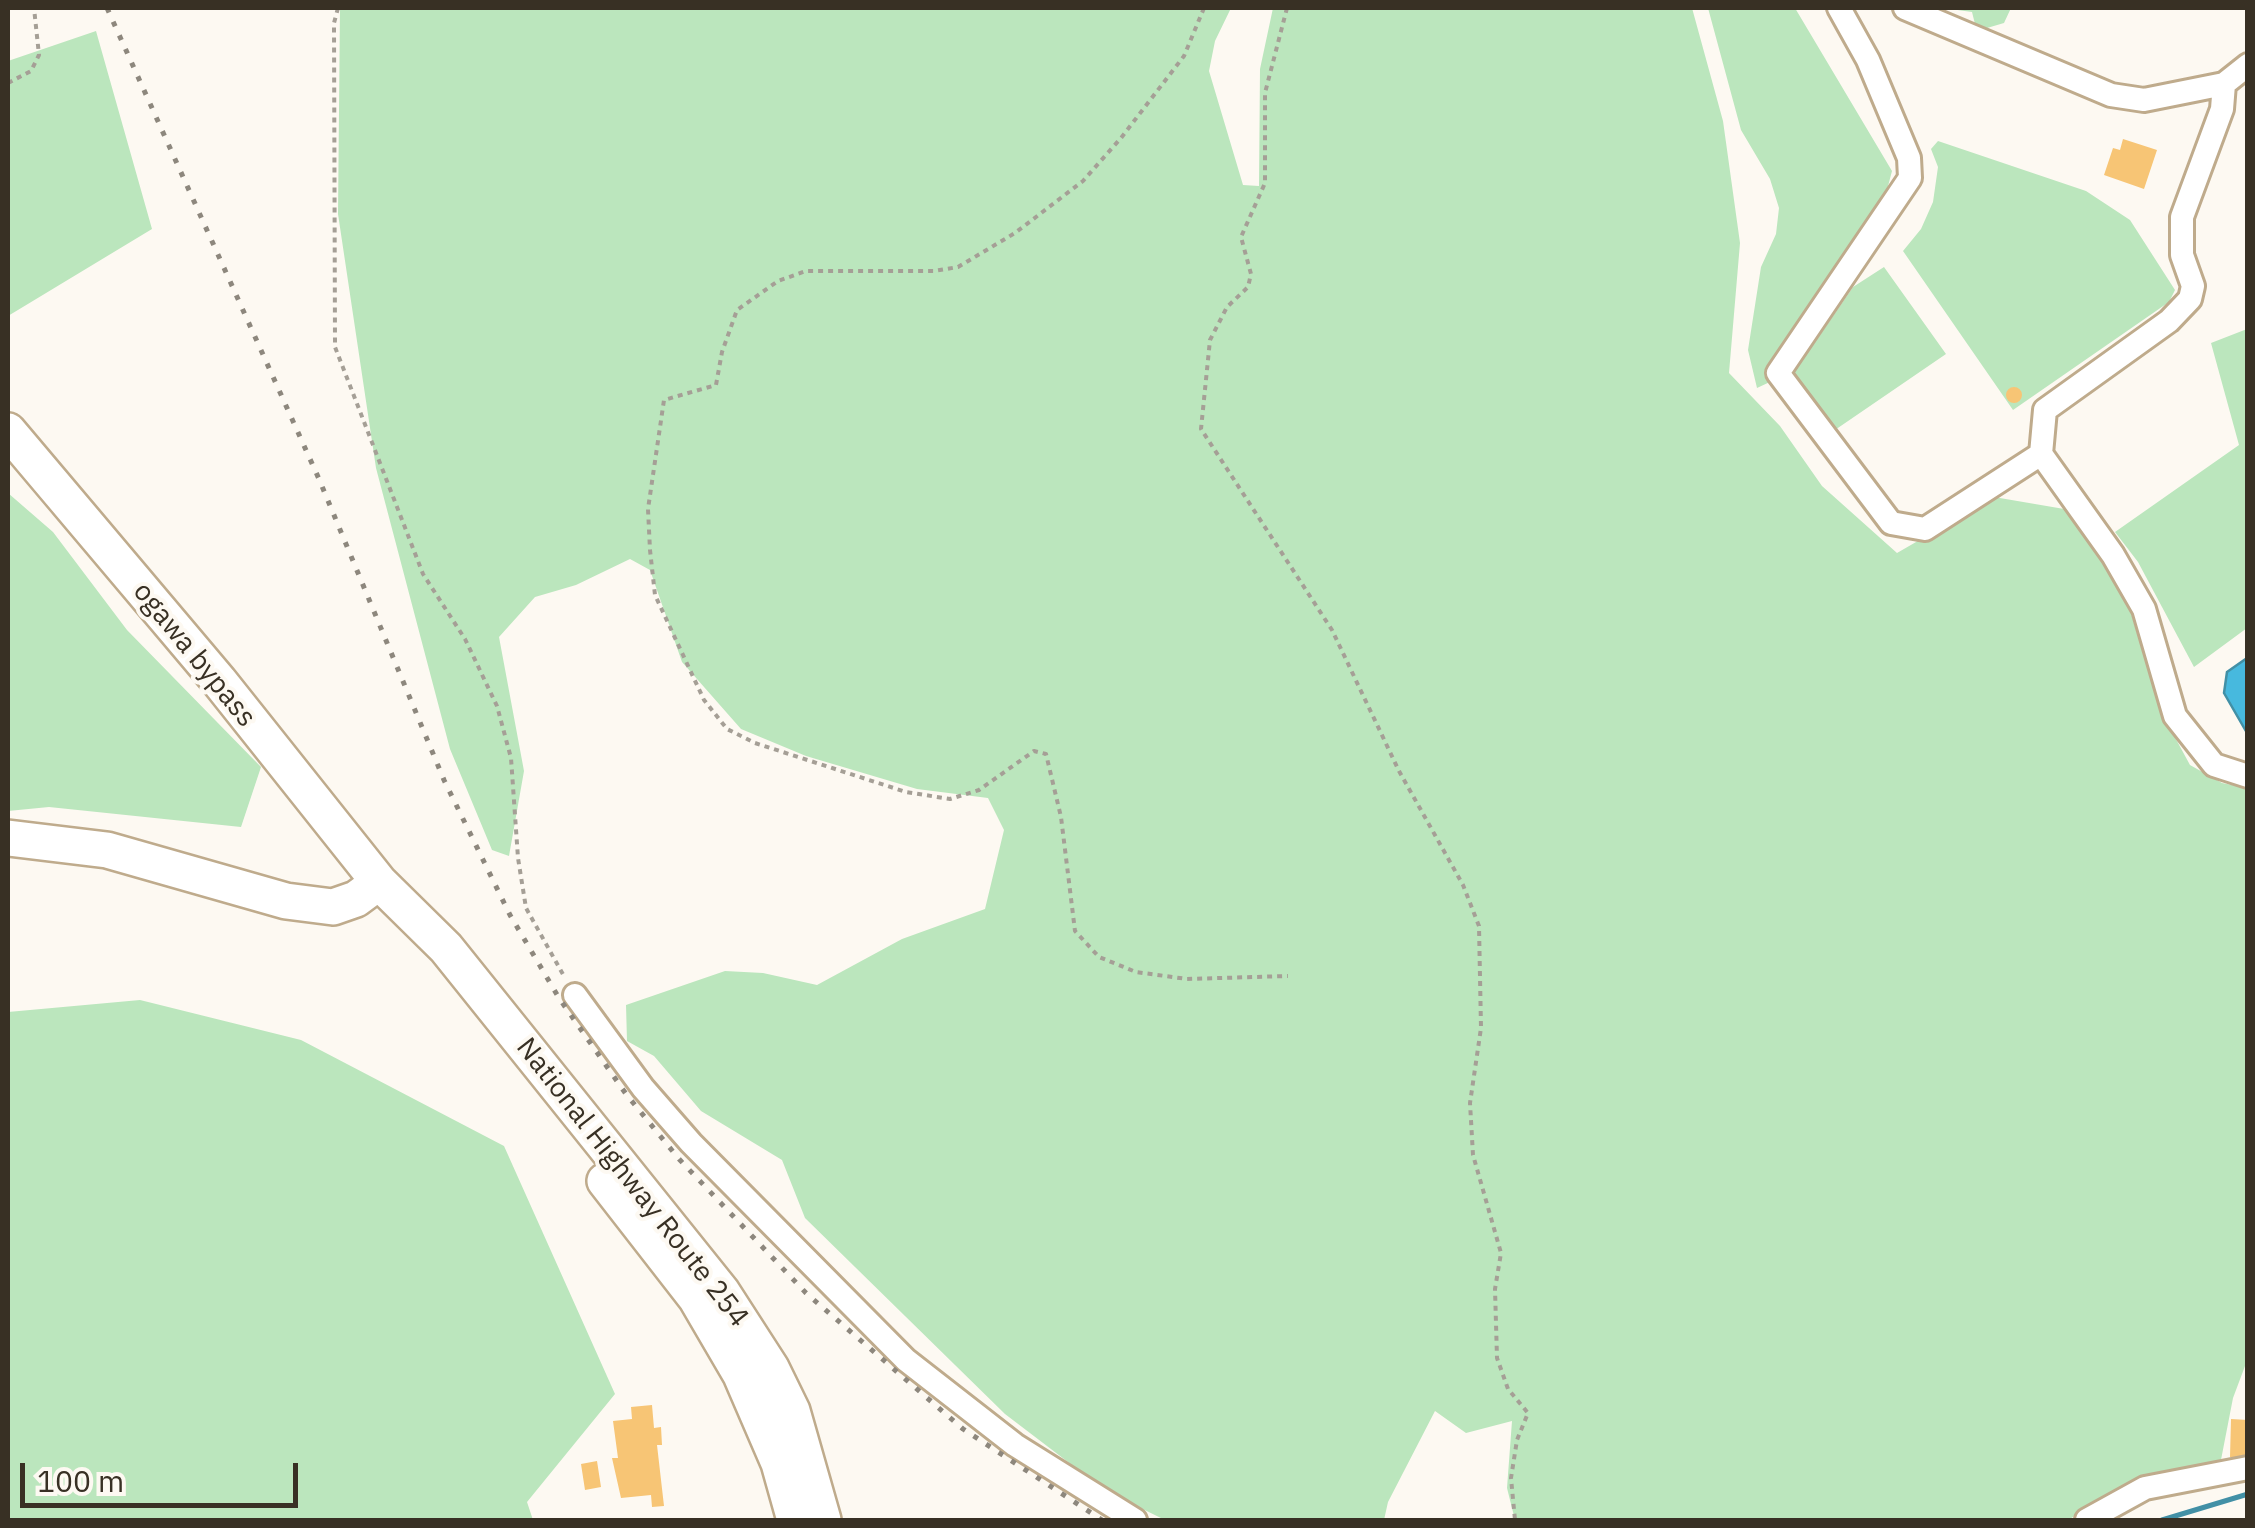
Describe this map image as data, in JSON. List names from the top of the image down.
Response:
{
  "streets": {
    "highway": ["ogawa bypass", "National Highway Route 254"]
  },
  "crossings": [
    ["ogawa bypass", "National Highway Route 254"]
  ],
  "scale_bar": "100 m"
}
